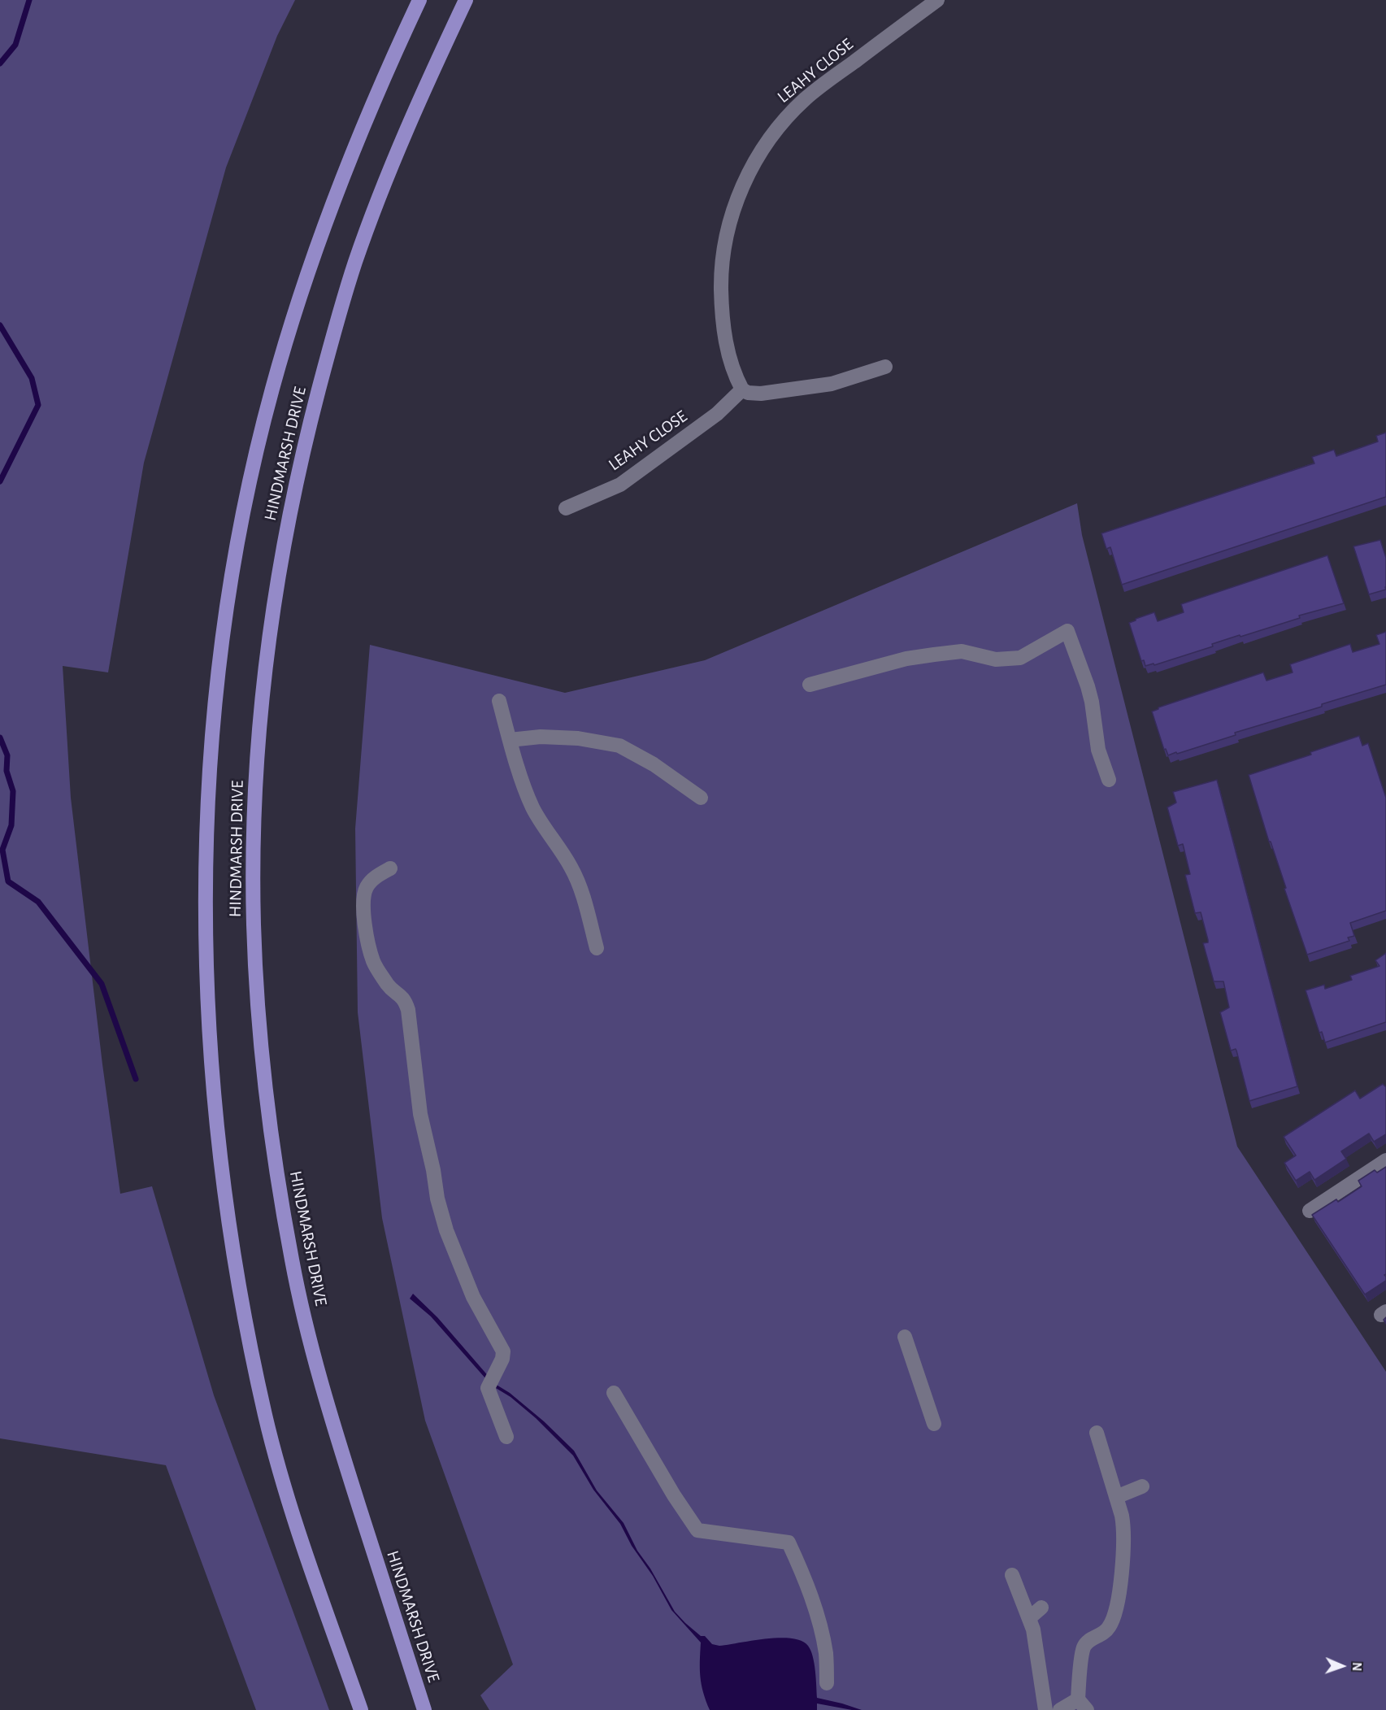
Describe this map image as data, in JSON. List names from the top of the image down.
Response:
{
  "streets": {
    "main road": ["HINDMARSH DRIVE"],
    "street": ["LEAHY CLOSE"]
  },
  "north": "right"
}
